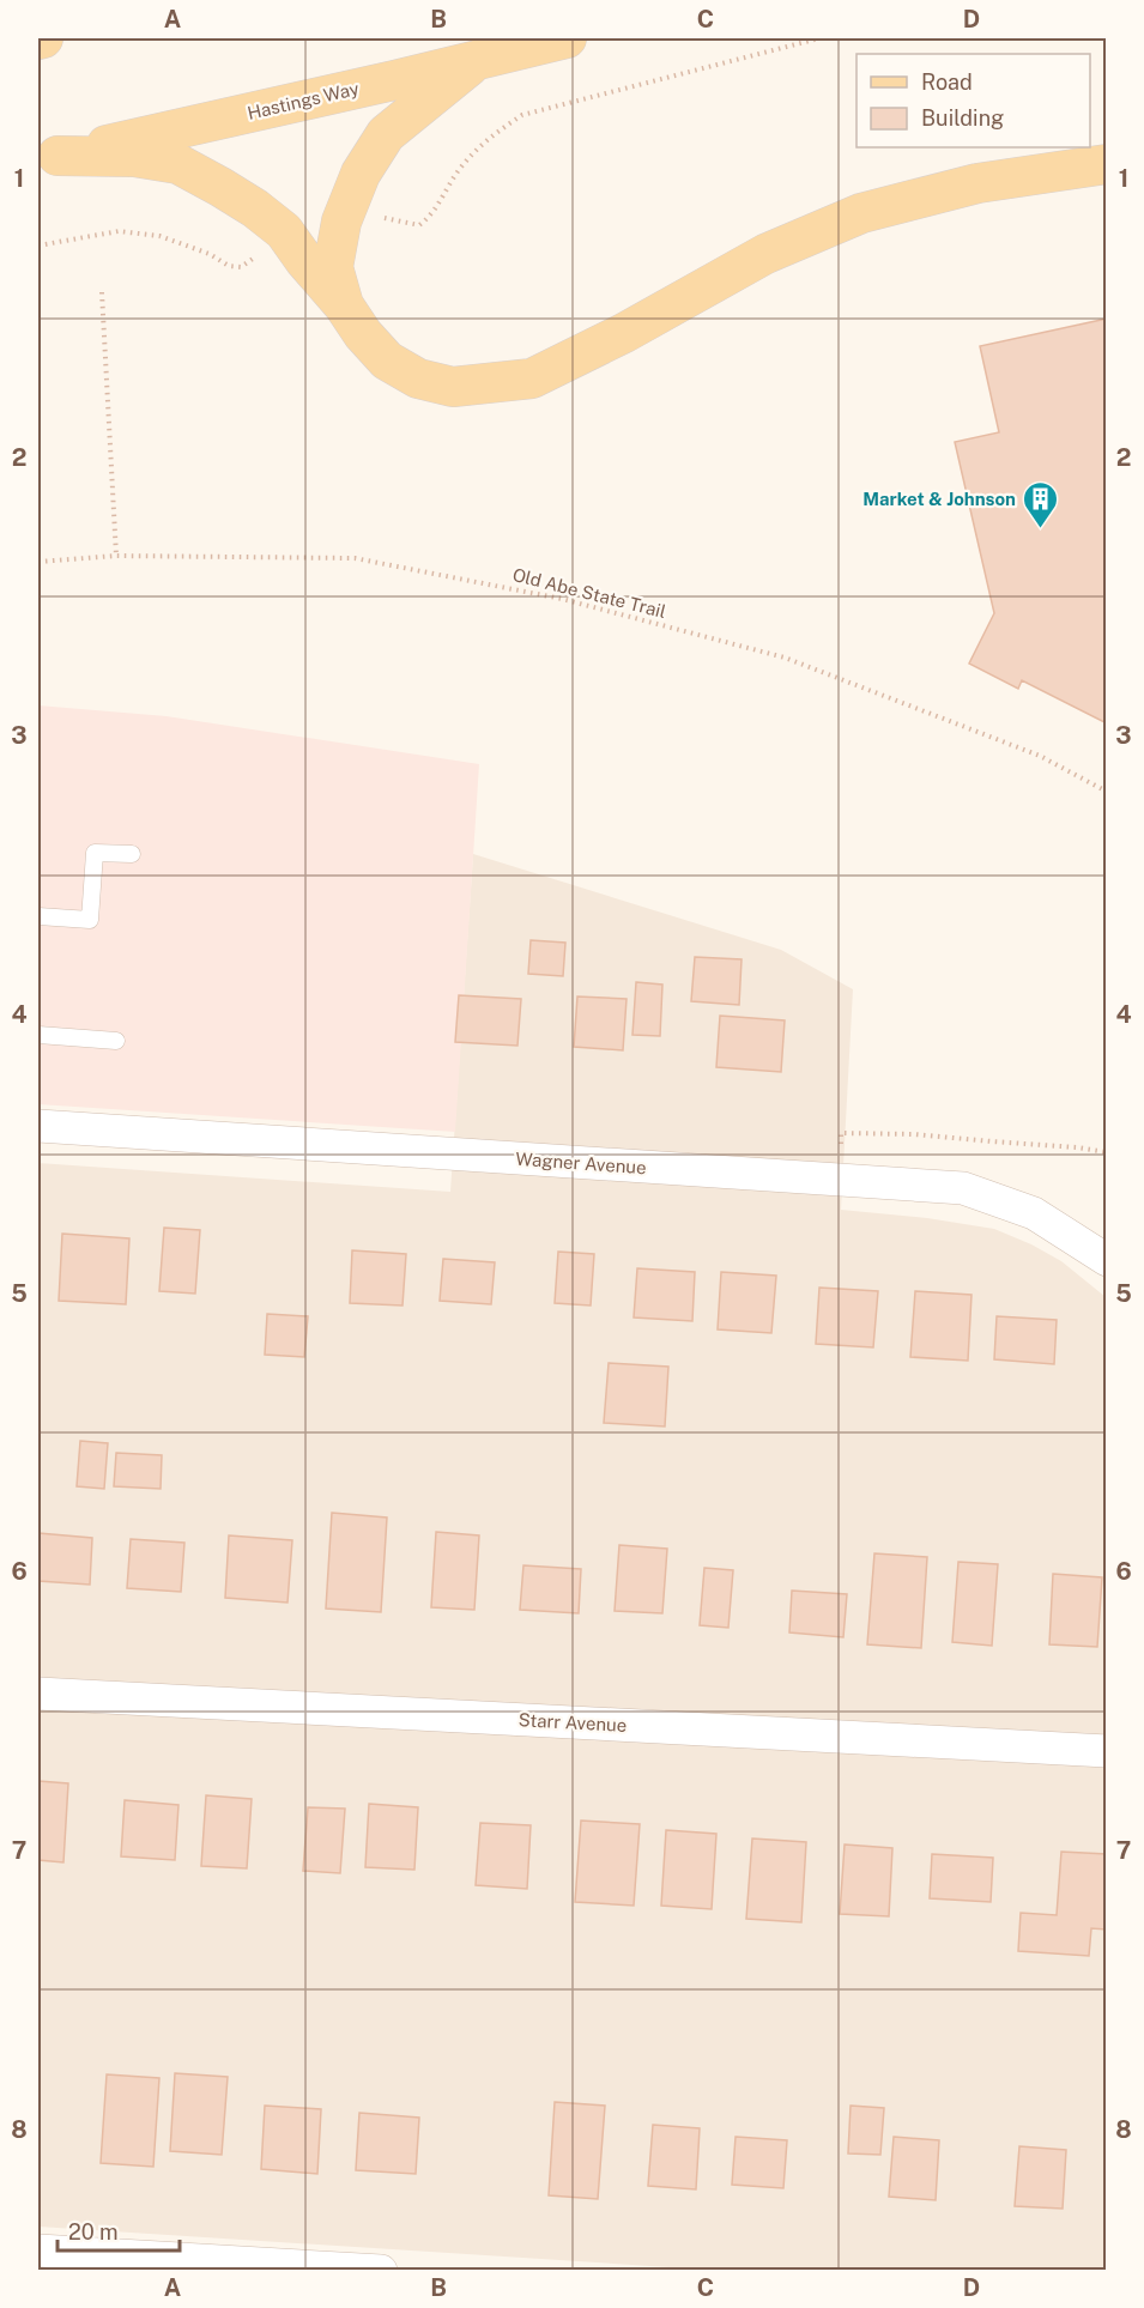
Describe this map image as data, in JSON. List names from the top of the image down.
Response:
{
  "streets": {
    "main road": ["Hastings Way"],
    "street": ["Wagner Avenue", "Starr Avenue"],
    "path": ["Old Abe State Trail"]
  },
  "places": {
    "building": ["Market & Johnson"]
  },
  "legend": ["Road", "Building"],
  "scale_bar": "20 m",
  "grid": {
    "columns": [
      "A",
      "B",
      "C",
      "D"
    ],
    "rows": [
      "1",
      "2",
      "3",
      "4",
      "5",
      "6",
      "7",
      "8"
    ]
  }
}
